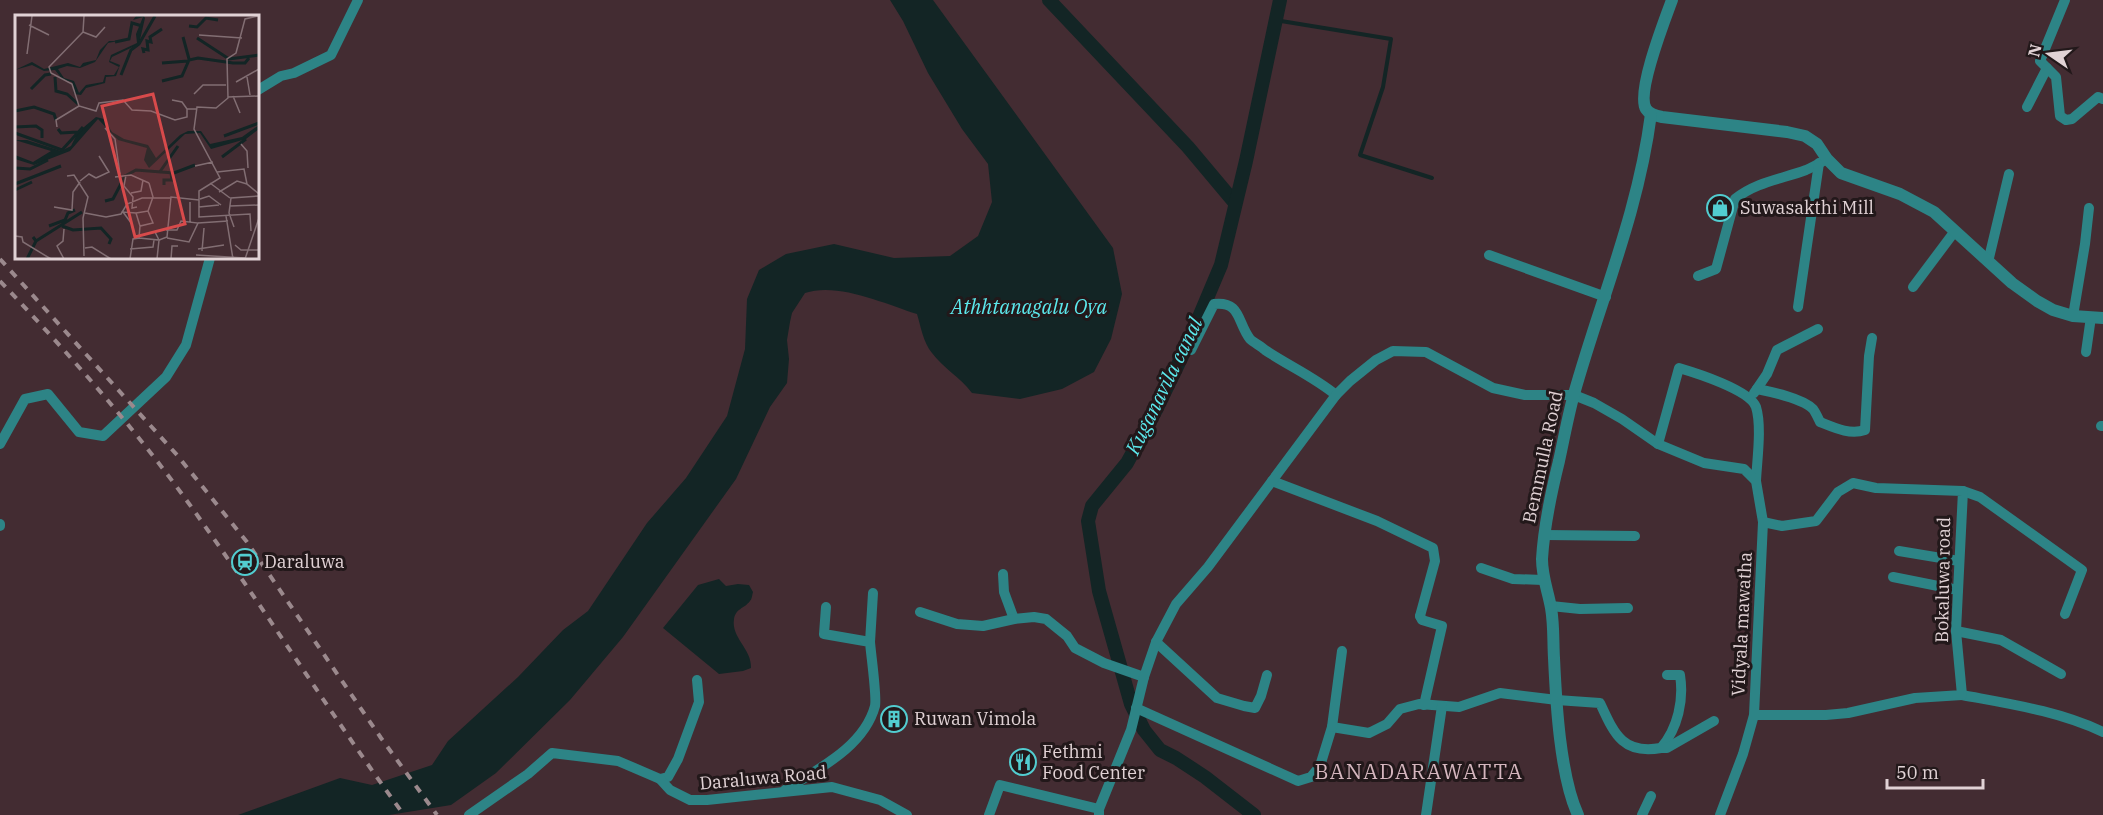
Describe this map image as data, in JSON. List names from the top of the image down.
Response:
{
  "streets": {
    "street": [
      "Bemmulla Road",
      "Bokaluwa road",
      "Vidyala mawatha",
      "Daraluwa Road"
    ]
  },
  "crossings": [
    ["Bokaluwa road", "Vidyala mawatha"]
  ],
  "districts": ["BANADARAWATTA"],
  "water": ["Athhtanagalu Oya", "Kuganavila canal"],
  "places": {
    "shop": ["Suwasakthi Mill"],
    "station": ["Daraluwa"],
    "building": ["Ruwan Vimola"],
    "restaurant": ["Fethmi Food Center"]
  },
  "scale_bar": "50 m",
  "north": "left"
}
